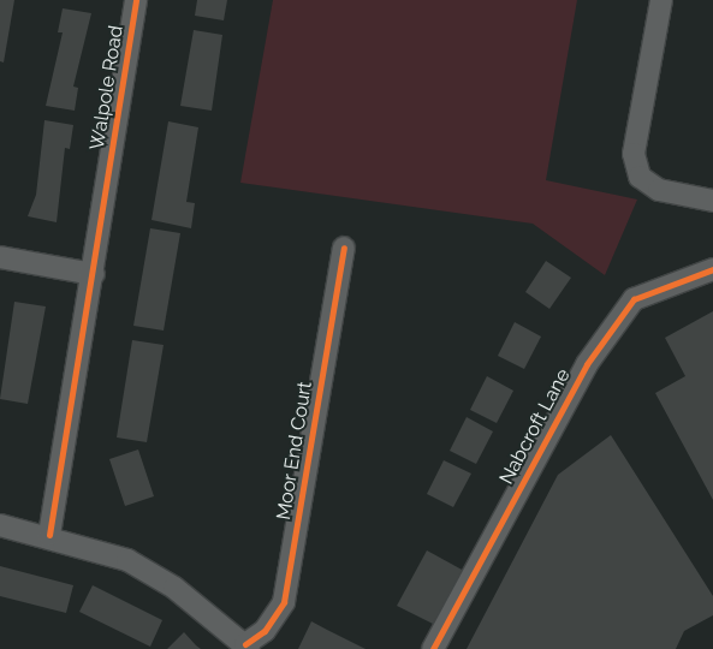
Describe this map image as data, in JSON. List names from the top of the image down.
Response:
{
  "streets": {
    "street": ["Walpole Road", "Nabcroft Lane", "Moor End Court"]
  }
}
